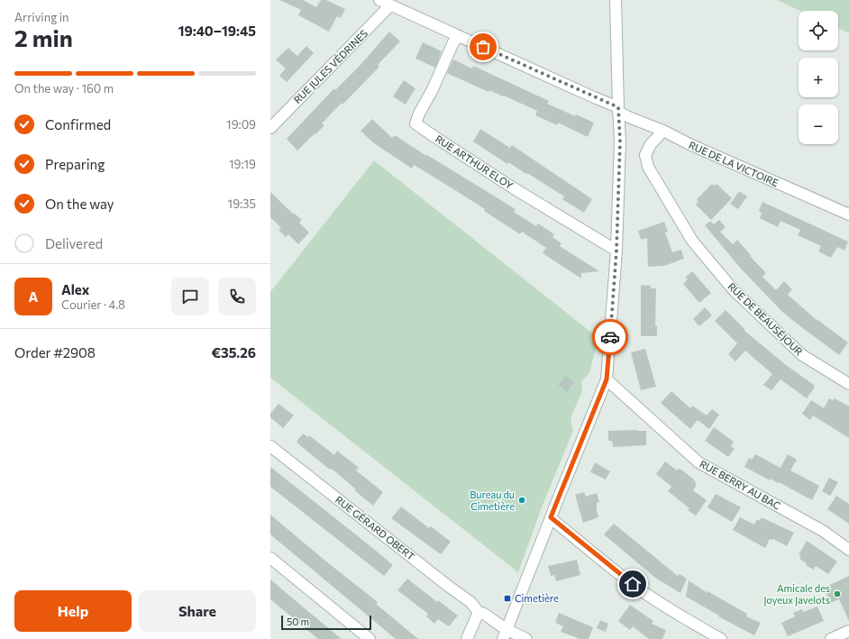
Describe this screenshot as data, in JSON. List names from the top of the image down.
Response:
{
  "streets": {
    "street": [
      "RUE JULES VÉDRINES",
      "RUE ARTHUR ELOY",
      "RUE DE LA VICTOIRE",
      "RUE DE BEAUSÉJOUR",
      "RUE BERRY AU BAC",
      "RUE GÉRARD OBERT"
    ]
  },
  "crossings": [
    ["RUE JULES VÉDRINES", "RUE DE LA VICTOIRE"],
    ["RUE ARTHUR ELOY", "RUE DE LA VICTOIRE"],
    ["RUE DE LA VICTOIRE", "RUE DE BEAUSÉJOUR"]
  ],
  "places": {
    "other": ["Bureau du Cimetière", "Amicale des Joyeux Javelots"],
    "transit": ["Cimetière"]
  },
  "scale_bar": "50 m",
  "page": {
    "heading": ["2 min", "Arriving in", "19:40–19:45"],
    "panel": [
      "Alex",
      "Courier · 4.8",
      "Order #2908",
      "€35.26"
    ],
    "map_buttons": ["+", "−"],
    "bar": "On the way · 160 m",
    "list": [
      ["Confirmed", "19:09"],
      ["Preparing", "19:19"],
      ["On the way", "19:35"],
      "Delivered"
    ],
    "round": "A",
    "buttons": ["Help", "Share"],
    "scale": "50 m"
  }
}
